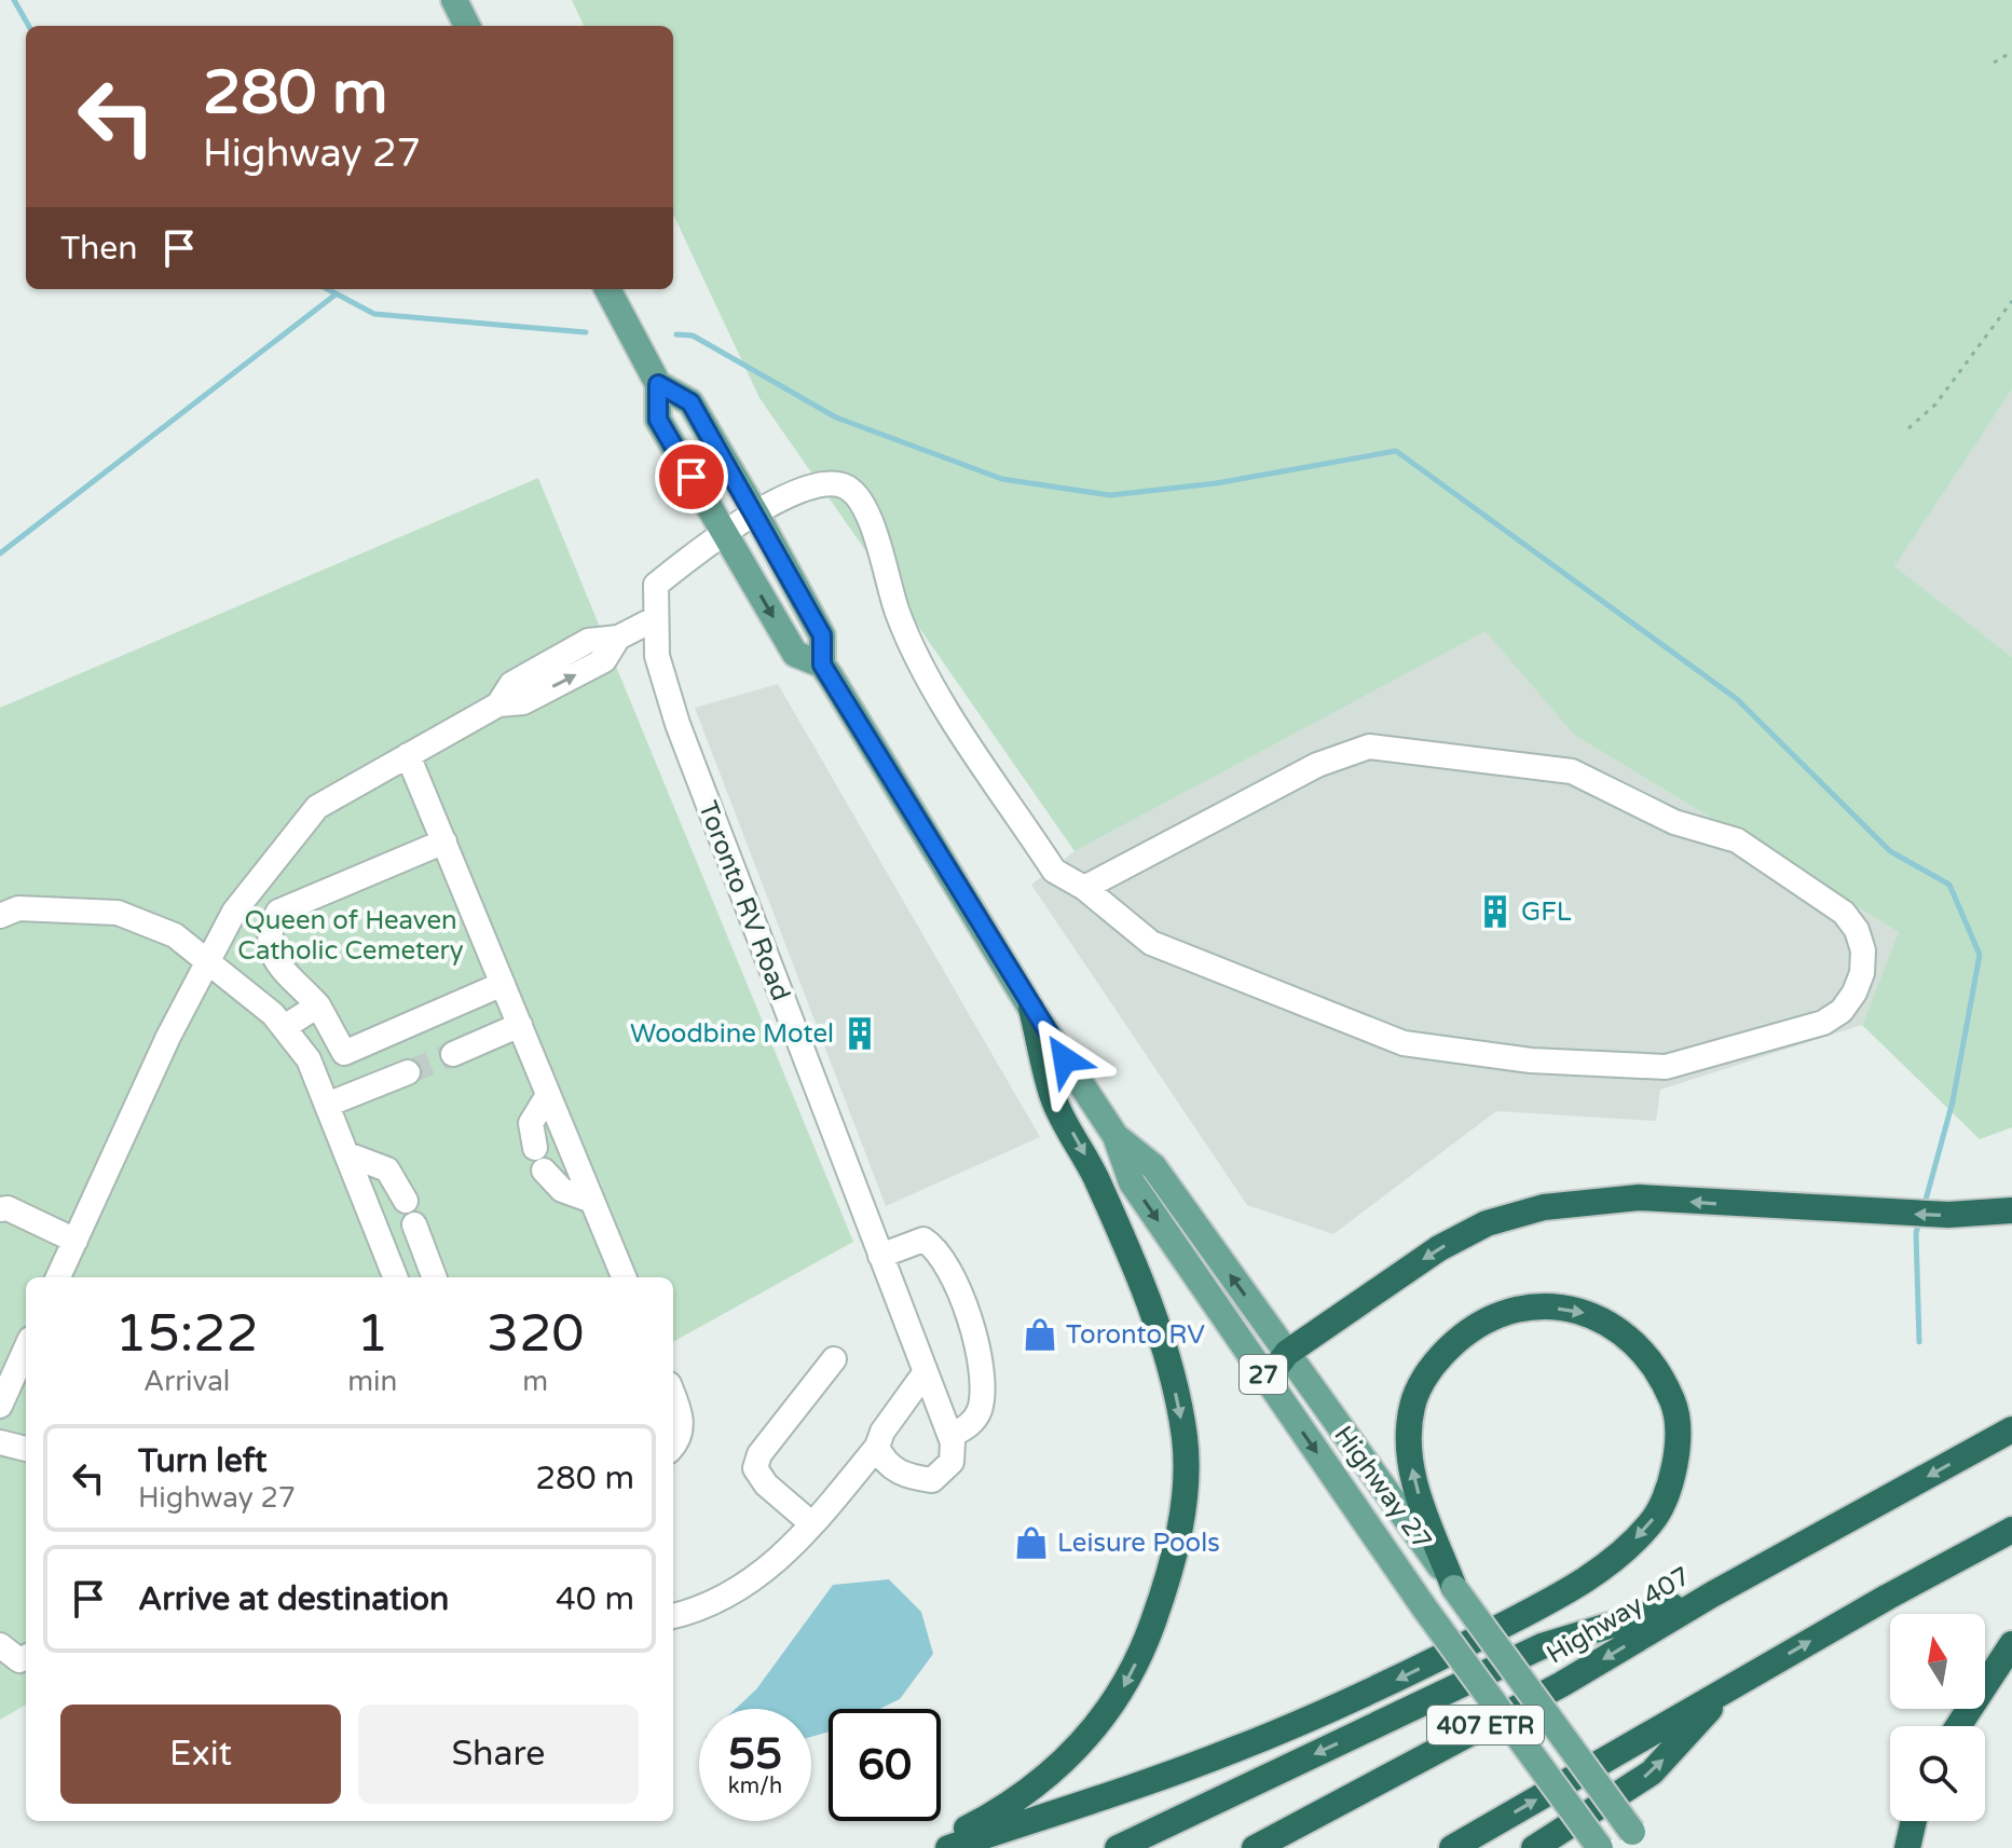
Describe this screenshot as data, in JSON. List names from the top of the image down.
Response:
{
  "streets": {
    "highway": ["Highway 407", "407 ETR"],
    "main road": ["27", "Highway 27"],
    "lane": ["Toronto RV Road"]
  },
  "crossings": [
    ["Toronto RV Road", "Highway 27"]
  ],
  "parks": ["Queen of Heaven Catholic Cemetery"],
  "places": {
    "building": ["GFL", "Woodbine Motel"],
    "shop": ["Toronto RV", "Leisure Pools"]
  },
  "north": "top",
  "page": {
    "turn": ["280 m", "Highway 27"],
    "then": "Then",
    "eta": [
      "15:22",
      "Arrival",
      "1",
      "min",
      "320",
      "m"
    ],
    "list": [
      {
        "name": "Turn left",
        "note": "Highway 27",
        "value": "280 m"
      },
      {
        "name": "Arrive at destination",
        "value": "40 m"
      }
    ],
    "buttons": ["Exit", "Share"],
    "speed": "55 km/h",
    "limit": "60"
  }
}
